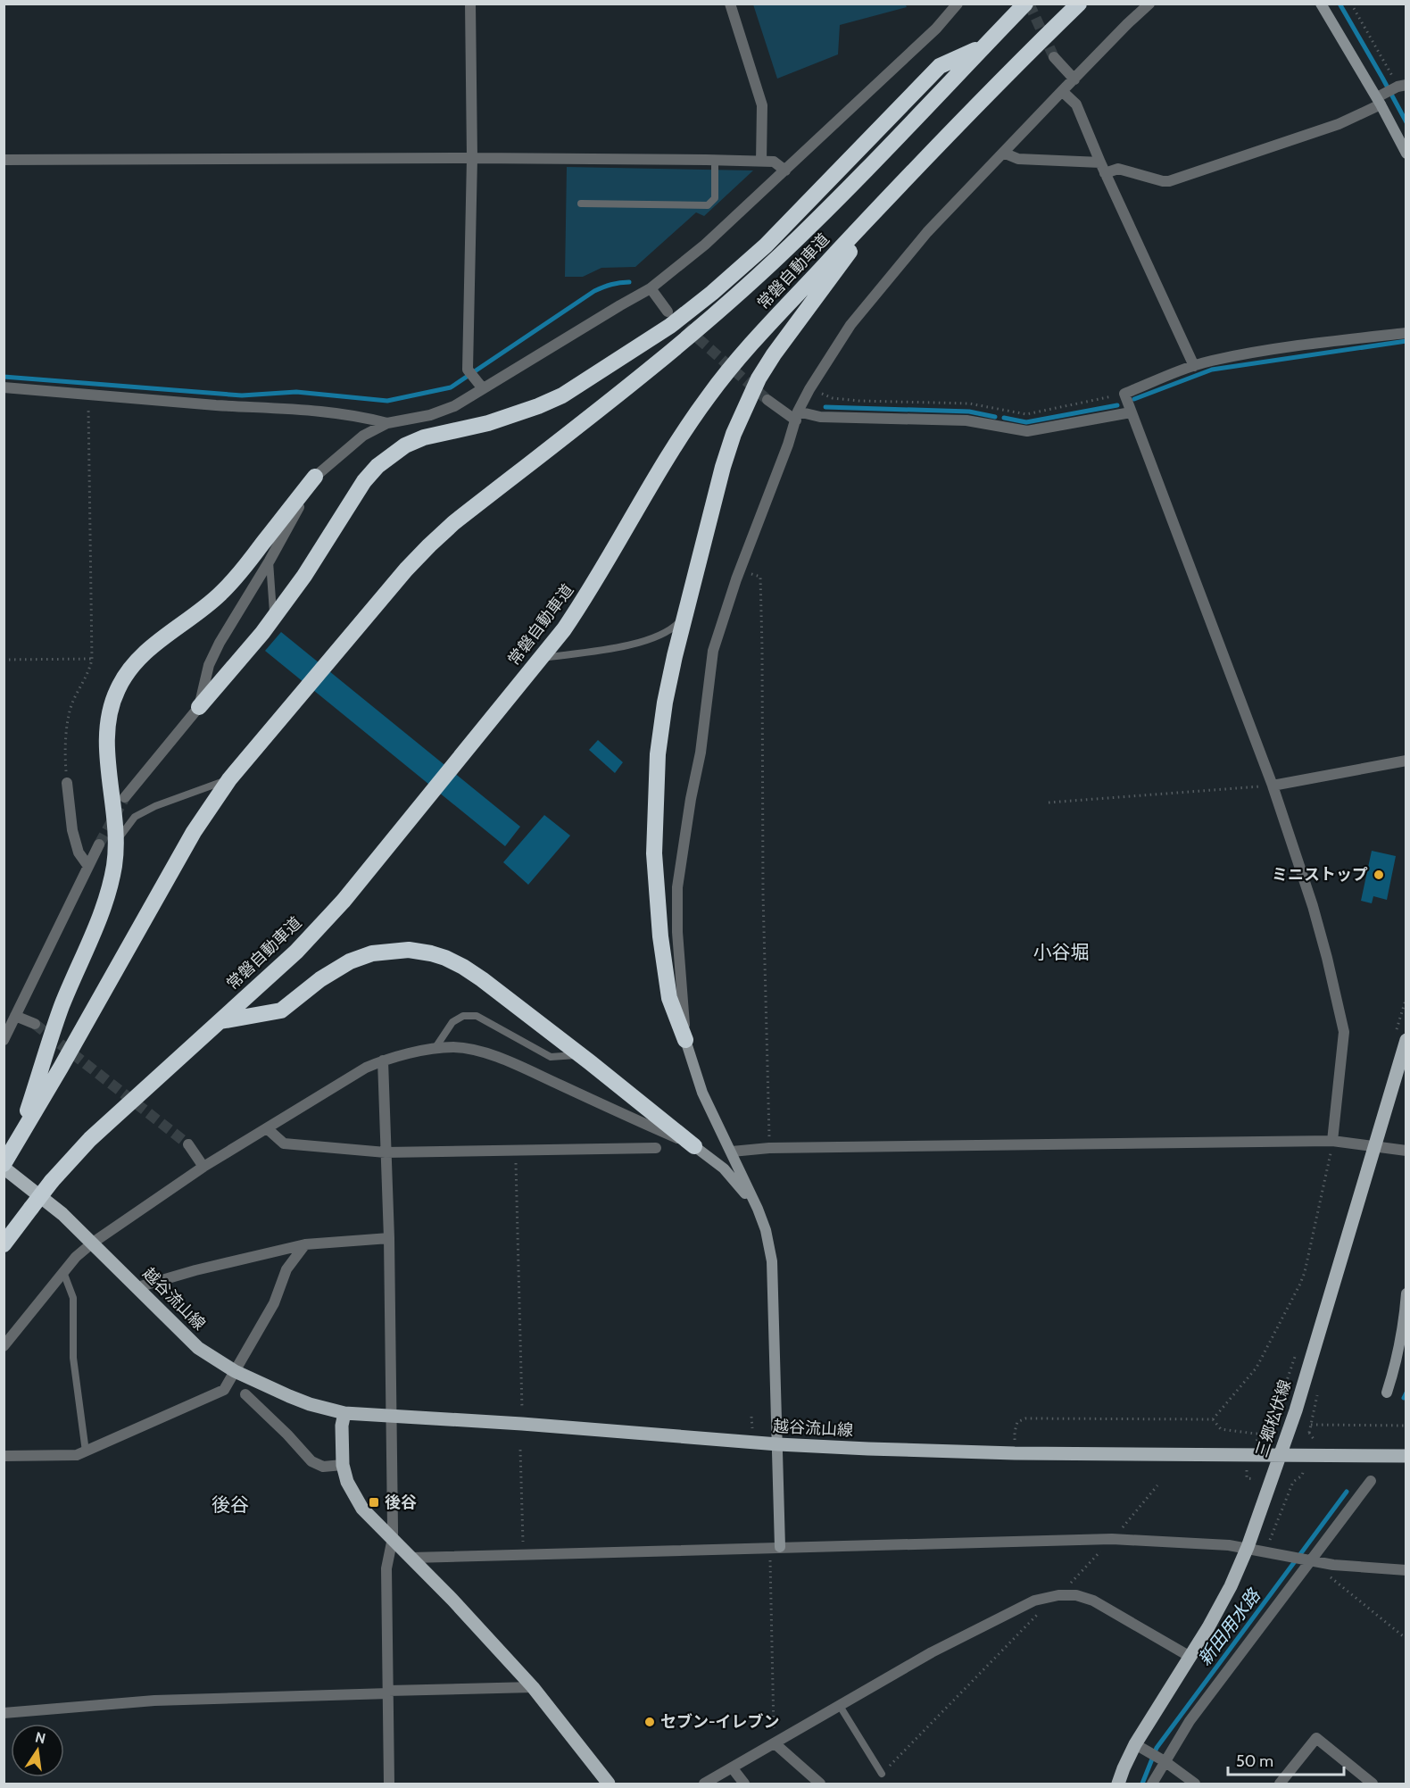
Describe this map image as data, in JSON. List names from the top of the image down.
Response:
{
  "streets": {
    "highway": ["常磐自動車道"],
    "main road": ["越谷流山線", "三郷松伏線"]
  },
  "crossings": [
    ["越谷流山線", "三郷松伏線"]
  ],
  "districts": ["小谷堀", "後谷"],
  "water": ["新田用水路"],
  "places": {
    "other": ["ミニストップ", "セブン-イレブン"],
    "transit": ["後谷"]
  },
  "scale_bar": "50 m",
  "north": "top"
}
